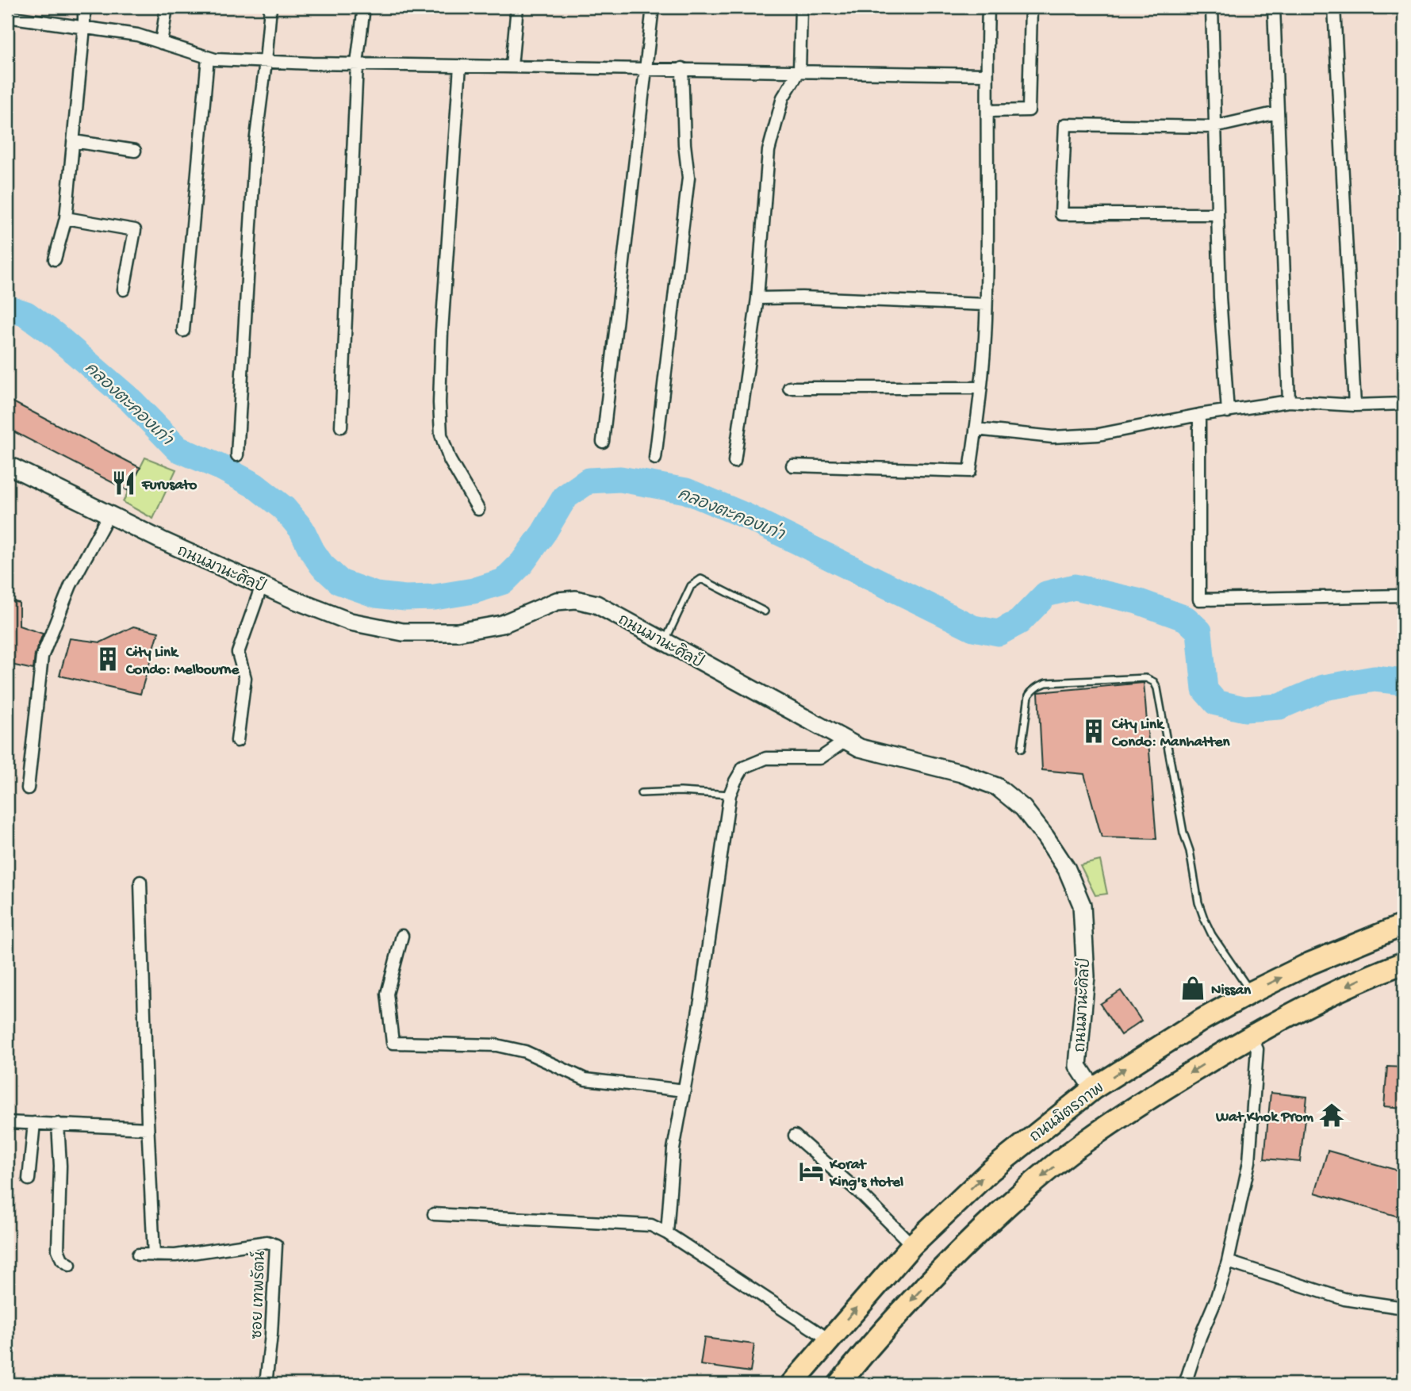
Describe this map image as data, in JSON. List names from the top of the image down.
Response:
{
  "streets": {
    "highway": ["ถนนมิตรภาพ"],
    "street": ["ถนนมานะศิลป์", "ซอย เทพรัตน์"]
  },
  "crossings": [
    ["ถนนมานะศิลป์", "ถนนมิตรภาพ"]
  ],
  "water": ["คลองตะคองเก่า"],
  "places": {
    "restaurant": ["Furusato"],
    "building": ["City Link Condo: Melbourne", "City Link Condo: Manhatten"],
    "shop": ["Nissan"],
    "temple": ["Wat Khok Prom"],
    "hotel": ["Korat King's Hotel"]
  }
}
